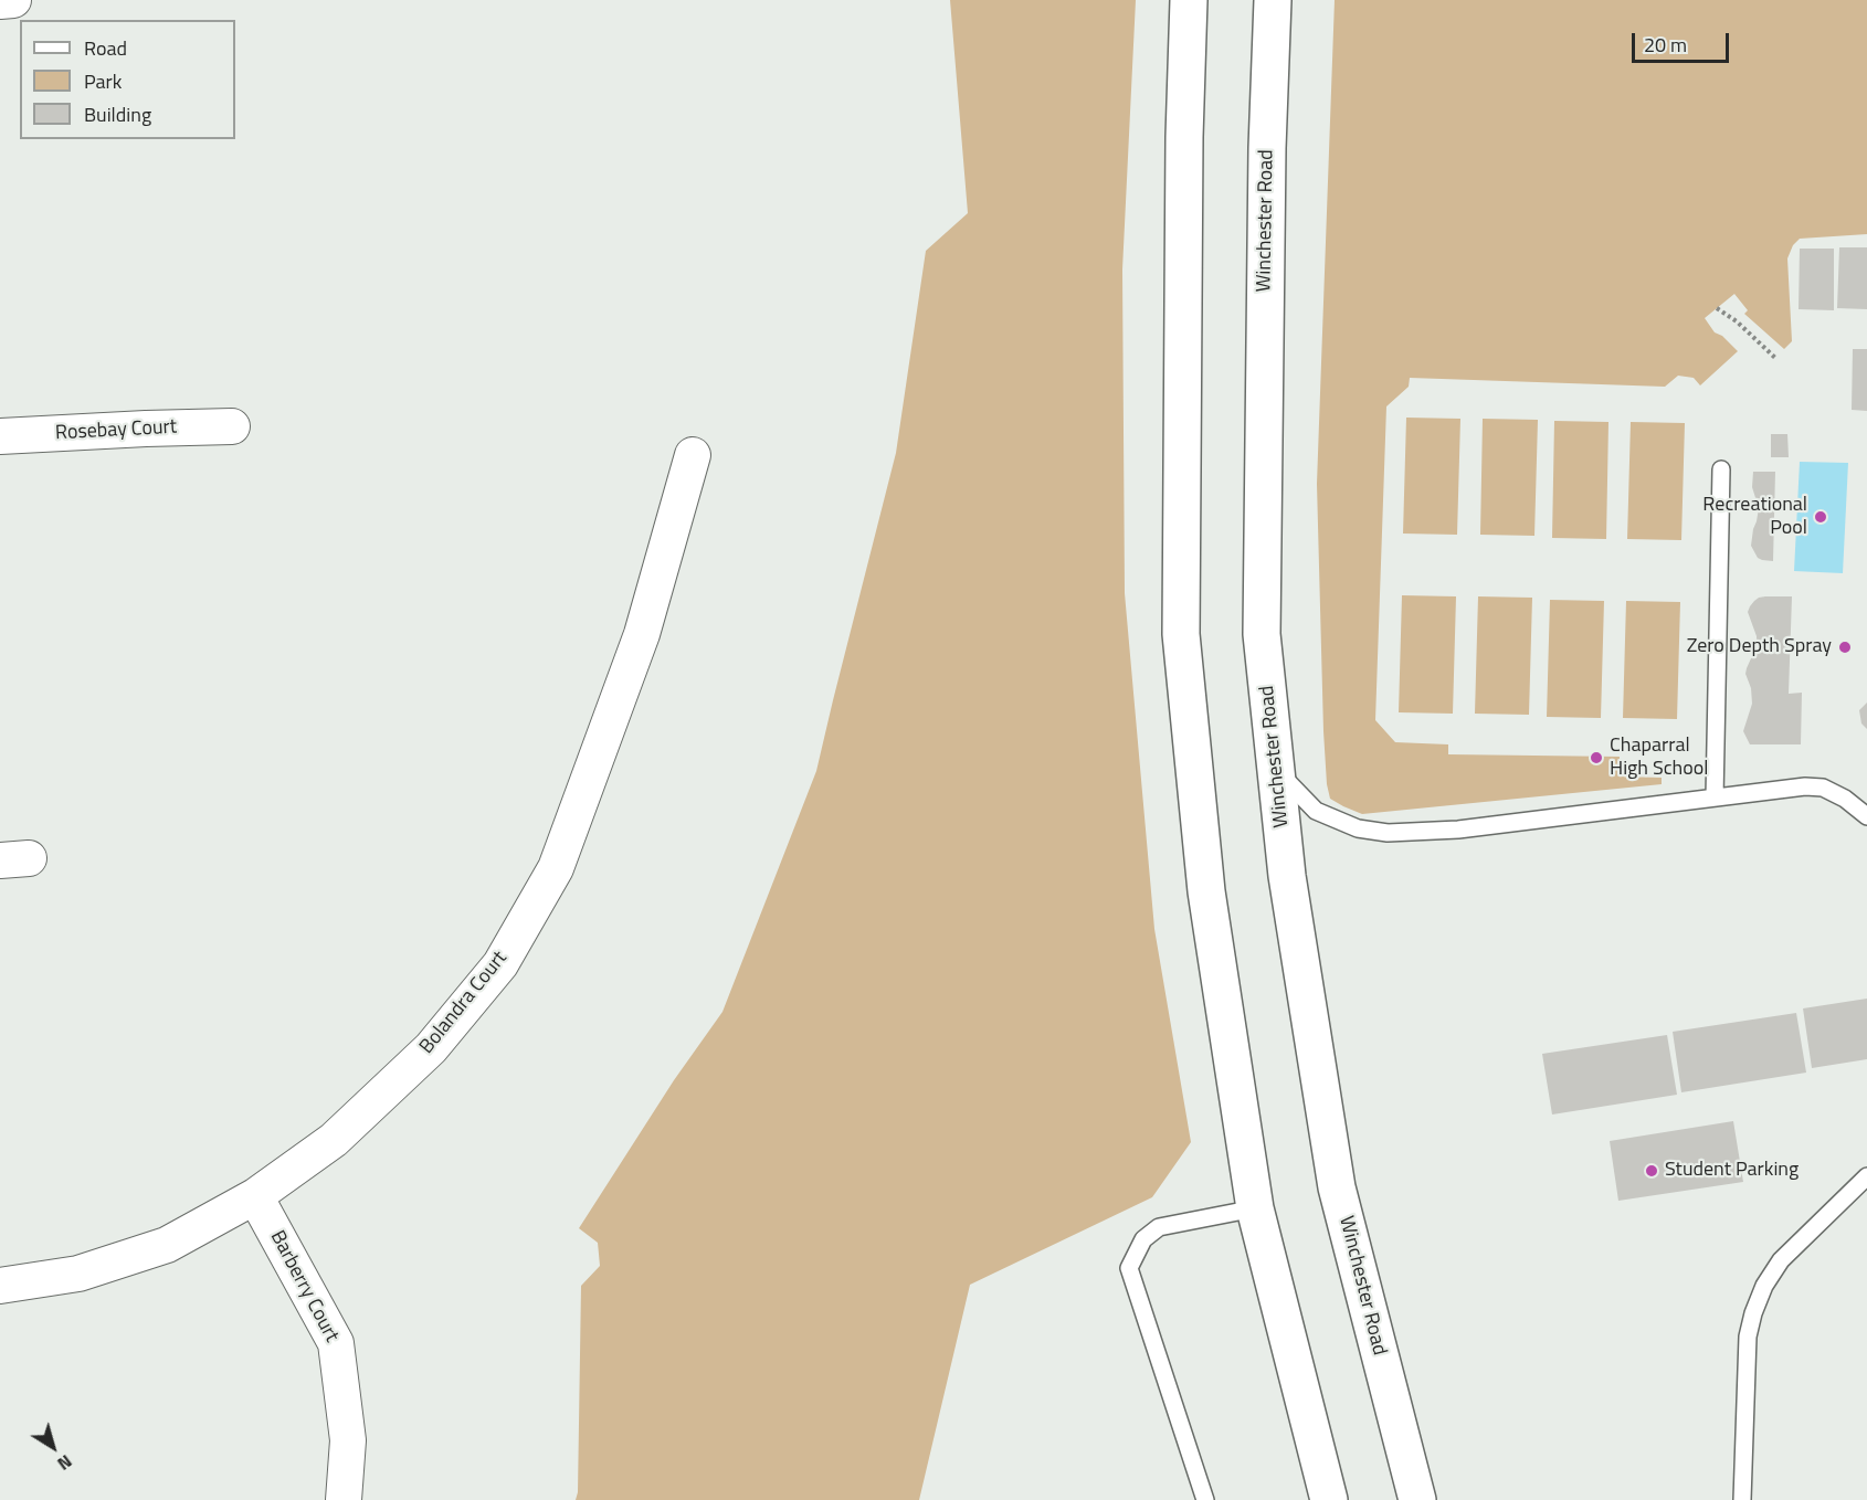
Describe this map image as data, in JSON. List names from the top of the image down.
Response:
{
  "streets": {
    "main road": ["Winchester Road"],
    "street": ["Rosebay Court", "Bolandra Court", "Barberry Court"]
  },
  "crossings": [
    ["Bolandra Court", "Barberry Court"]
  ],
  "places": [
    "Recreational Pool",
    "Zero Depth Spray",
    "Chaparral High School",
    "Student Parking"
  ],
  "legend": ["Road", "Park", "Building"],
  "scale_bar": "20 m",
  "north": "bottom right"
}
